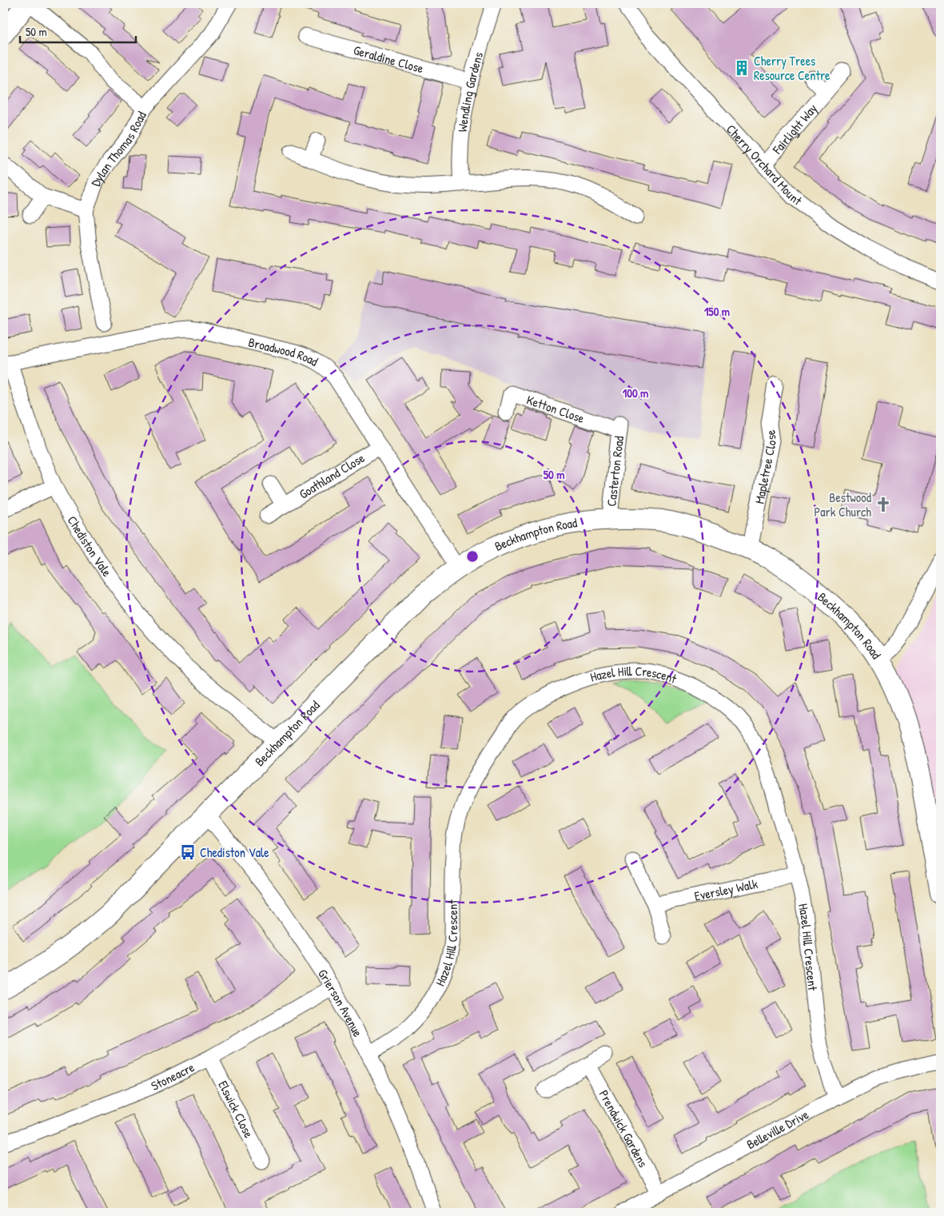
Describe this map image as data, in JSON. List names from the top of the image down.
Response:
{
  "streets": {
    "street": [
      "Geraldine Close",
      "Wendling Gardens",
      "Fairlight Way",
      "Dylan Thomas Road",
      "Cherry Orchard Mount",
      "Broadwood Road",
      "Ketton Close",
      "Mapletree Close",
      "Casterton Road",
      "Goathland Close",
      "Beckhampton Road",
      "Chediston Vale",
      "Hazel Hill Crescent",
      "Eversley Walk",
      "Grierson Avenue",
      "Stoneacre",
      "Elswick Close",
      "Prendwick Gardens",
      "Belleville Drive"
    ]
  },
  "crossings": [
    ["Geraldine Close", "Wendling Gardens"],
    ["Fairlight Way", "Cherry Orchard Mount"],
    ["Broadwood Road", "Goathland Close"],
    ["Broadwood Road", "Beckhampton Road"],
    ["Broadwood Road", "Chediston Vale"],
    ["Ketton Close", "Casterton Road"],
    ["Mapletree Close", "Beckhampton Road"],
    ["Casterton Road", "Beckhampton Road"],
    ["Beckhampton Road", "Chediston Vale"],
    ["Beckhampton Road", "Grierson Avenue"],
    ["Hazel Hill Crescent", "Eversley Walk"],
    ["Hazel Hill Crescent", "Grierson Avenue"],
    ["Hazel Hill Crescent", "Belleville Drive"],
    ["Grierson Avenue", "Stoneacre"],
    ["Stoneacre", "Elswick Close"],
    ["Prendwick Gardens", "Belleville Drive"]
  ],
  "places": {
    "building": ["Cherry Trees Resource Centre"],
    "church": ["Bestwood Park Church"],
    "bus stop": ["Chediston Vale"]
  },
  "scale_bar": "50 m",
  "rings": ["150 m", "100 m", "50 m"]
}
